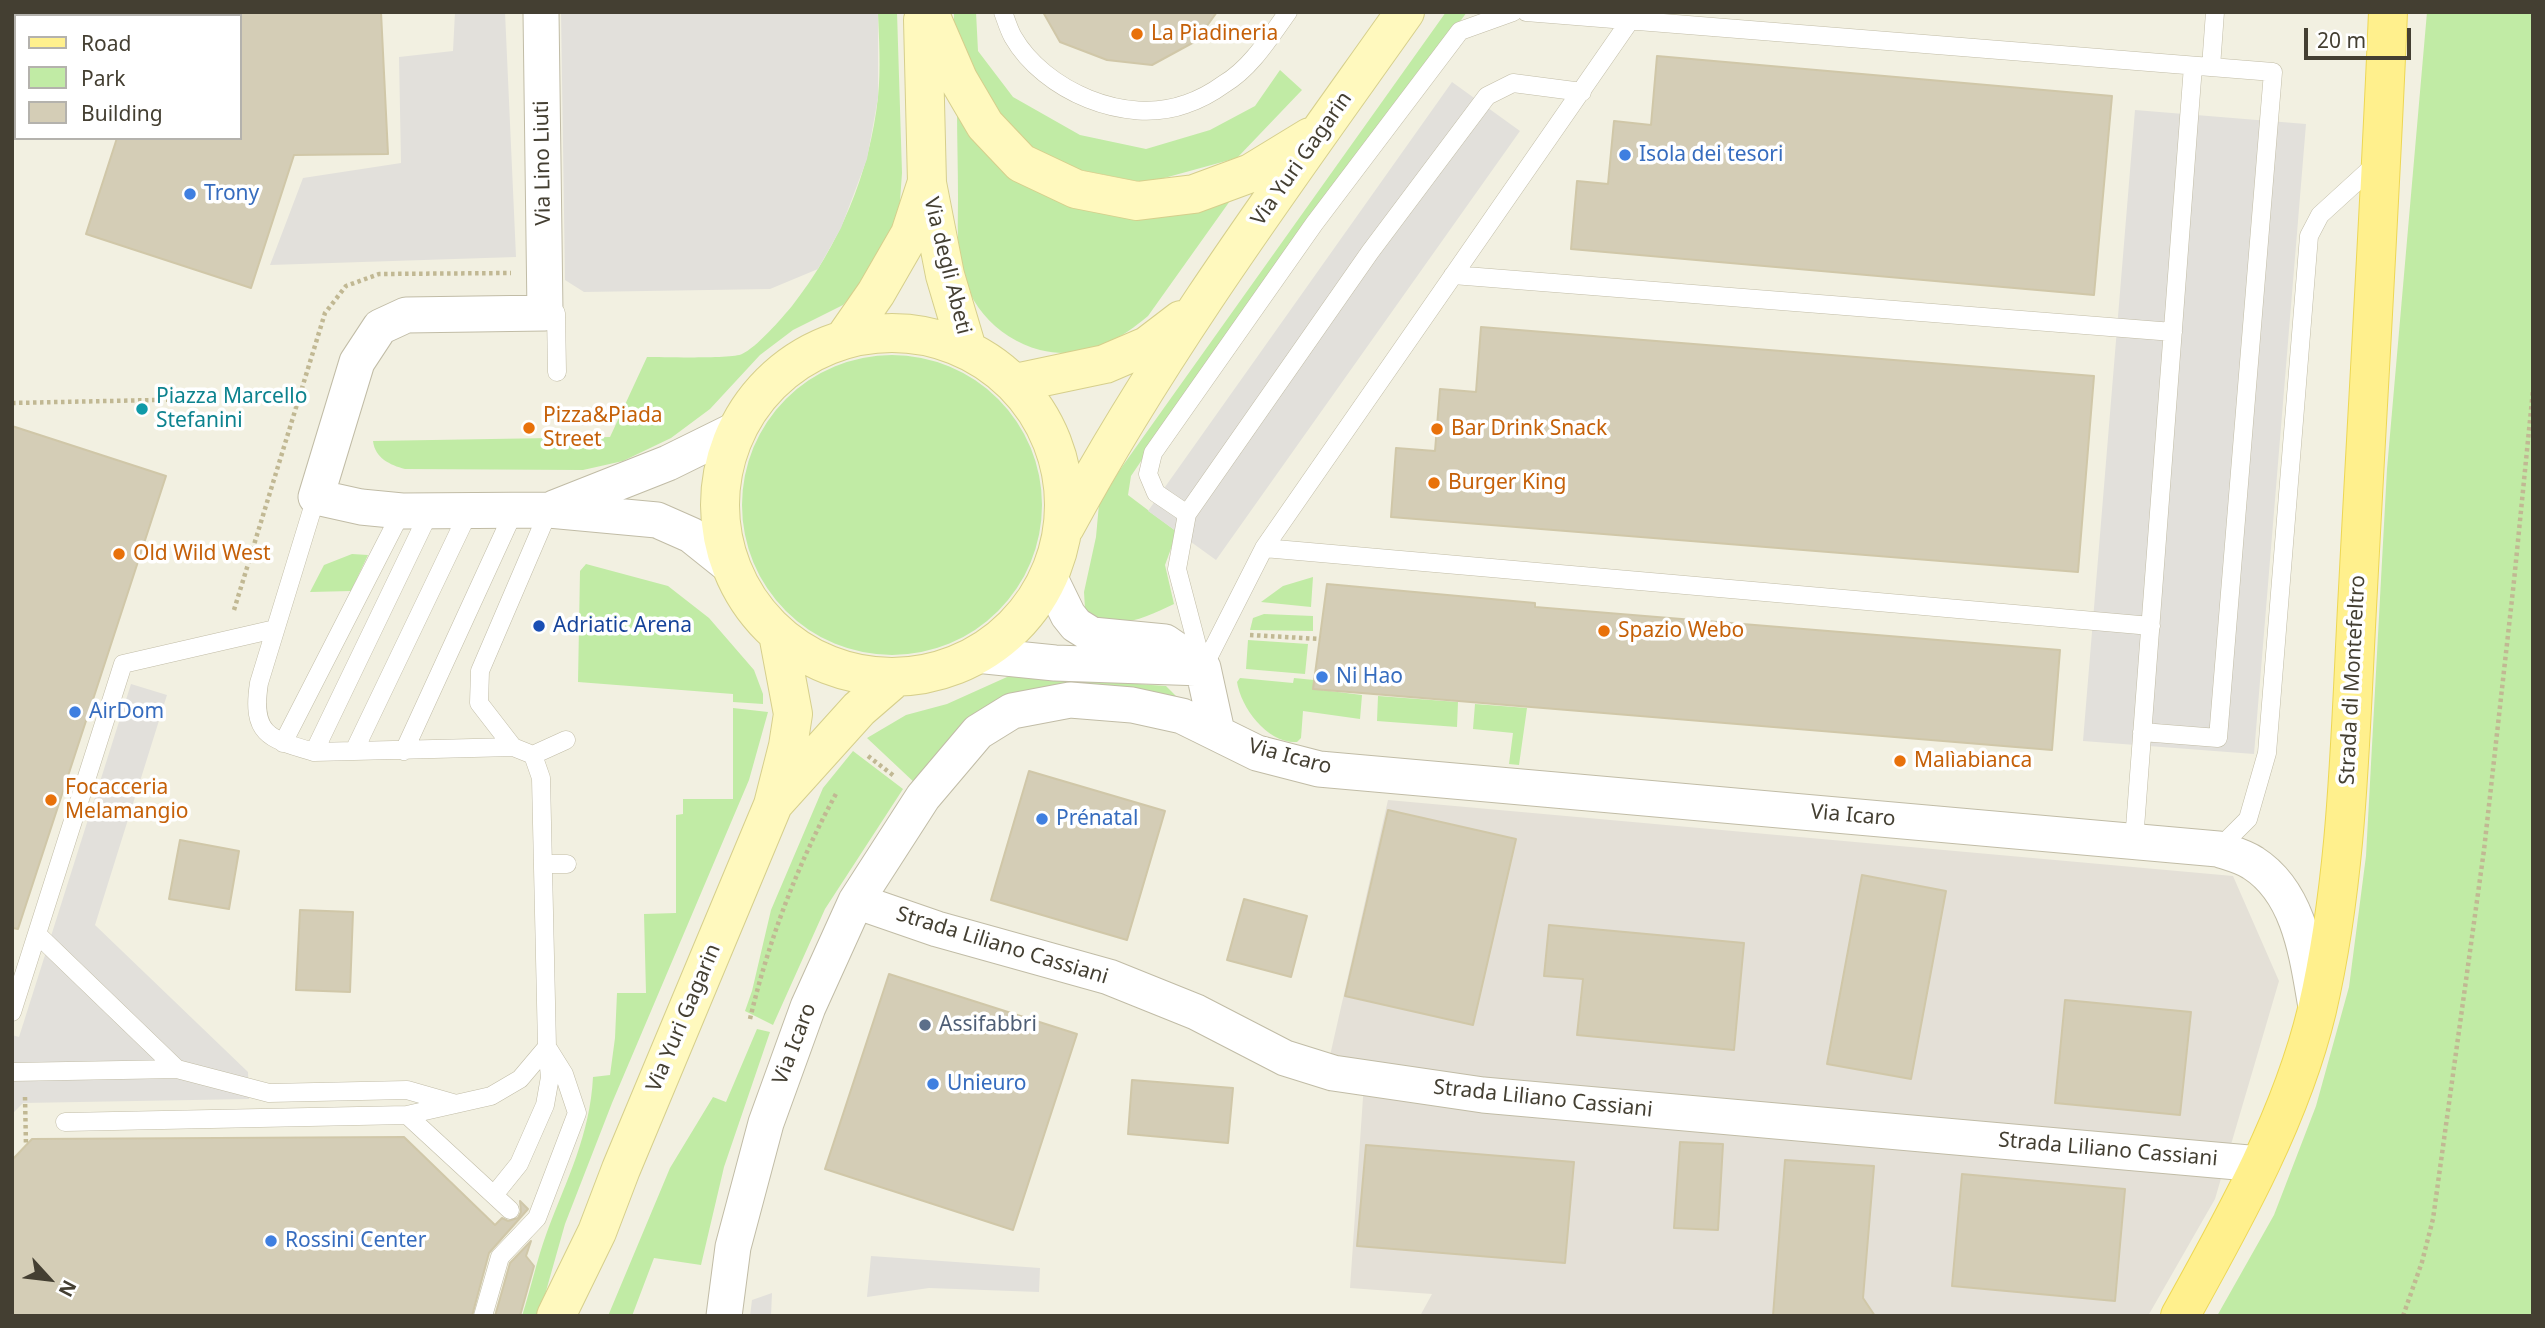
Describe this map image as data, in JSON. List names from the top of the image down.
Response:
{
  "streets": {
    "main road": ["Via Yuri Gagarin", "Via degli Abeti", "Strada di Montefeltro"],
    "street": ["Via Lino Liuti", "Via Icaro", "Strada Liliano Cassiani"]
  },
  "crossings": [
    ["Via Yuri Gagarin", "Via degli Abeti"],
    ["Strada di Montefeltro", "Via Icaro"],
    ["Strada di Montefeltro", "Strada Liliano Cassiani"],
    ["Via Icaro", "Strada Liliano Cassiani"]
  ],
  "places": [
    "La Piadineria",
    "Isola dei tesori",
    "Trony",
    "Piazza Marcello Stefanini",
    "Pizza&Piada Street",
    "Bar Drink Snack",
    "Burger King",
    "Old Wild West",
    "Adriatic Arena",
    "Spazio Webo",
    "Ni Hao",
    "AirDom",
    "Malìabianca",
    "Focacceria Melamangio",
    "Prénatal",
    "Assifabbri",
    "Unieuro",
    "Rossini Center"
  ],
  "legend": ["Road", "Park", "Building"],
  "scale_bar": "20 m",
  "north": "bottom right"
}
